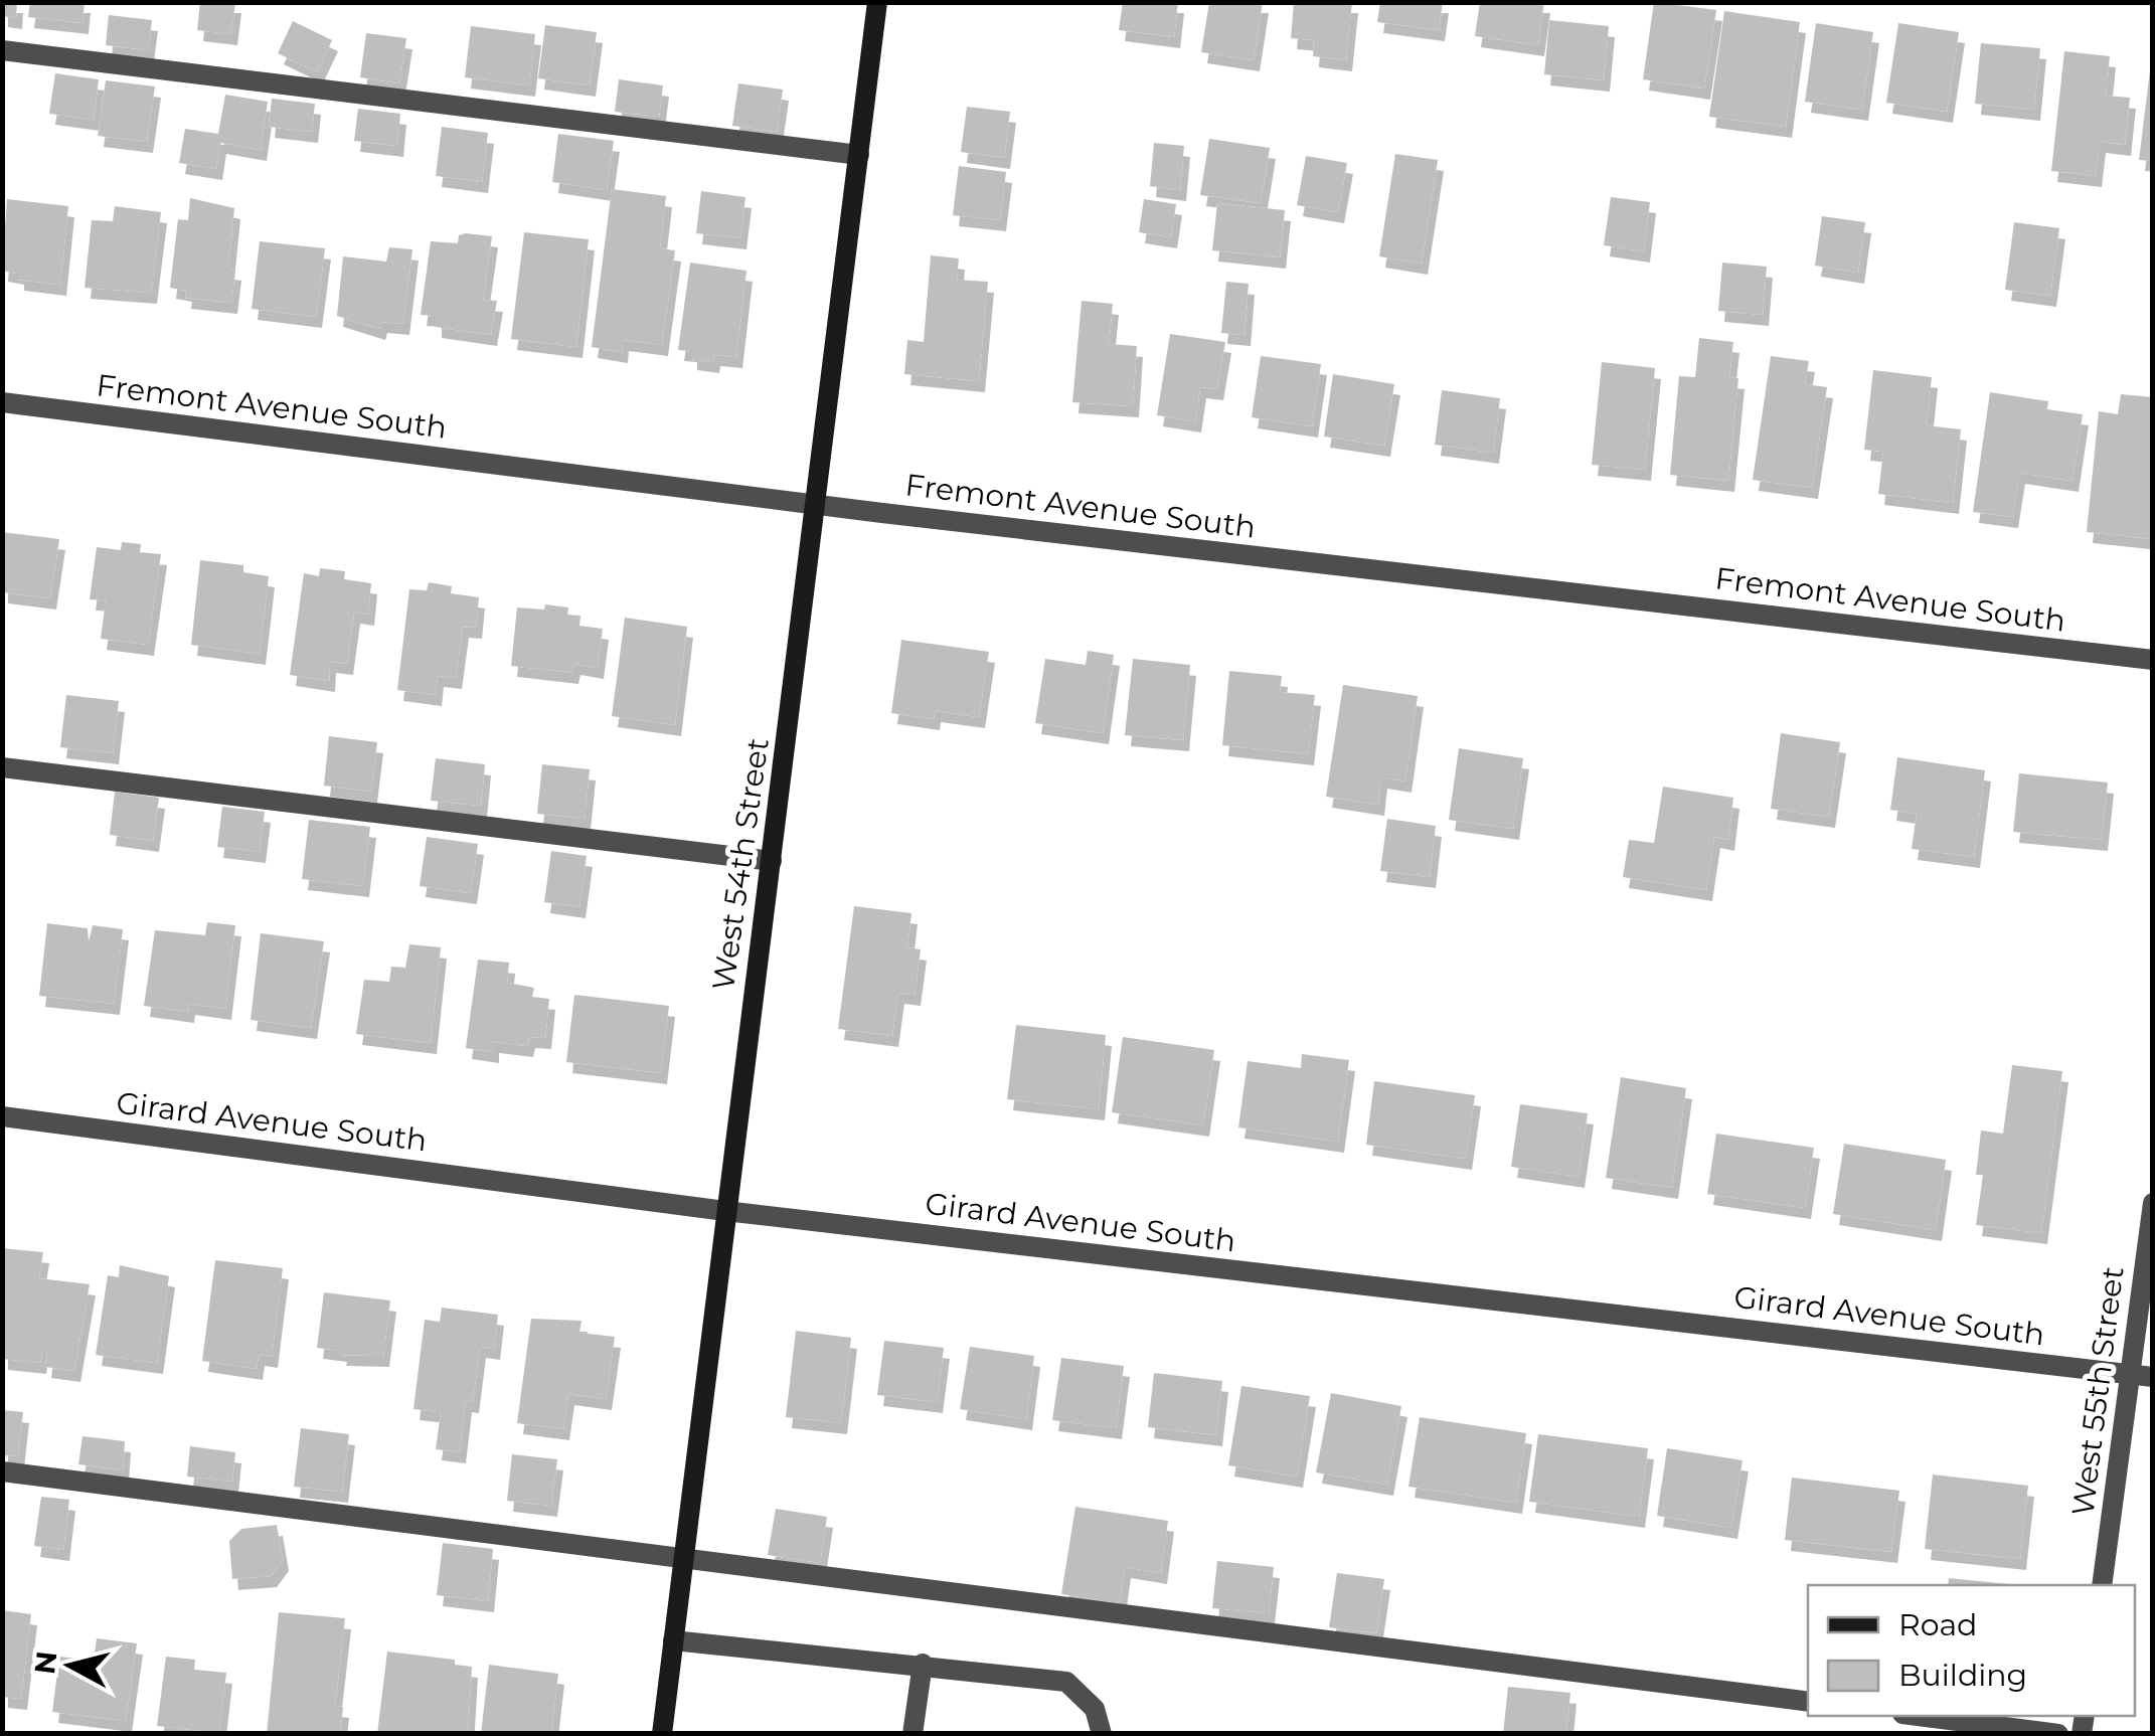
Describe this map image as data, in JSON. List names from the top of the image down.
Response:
{
  "streets": {
    "street": [
      "Fremont Avenue South",
      "West 54th Street",
      "Girard Avenue South",
      "West 55th Street"
    ]
  },
  "crossings": [
    ["Fremont Avenue South", "West 54th Street"],
    ["West 54th Street", "Girard Avenue South"],
    ["Girard Avenue South", "West 55th Street"]
  ],
  "legend": ["Road", "Building"],
  "north": "left"
}
